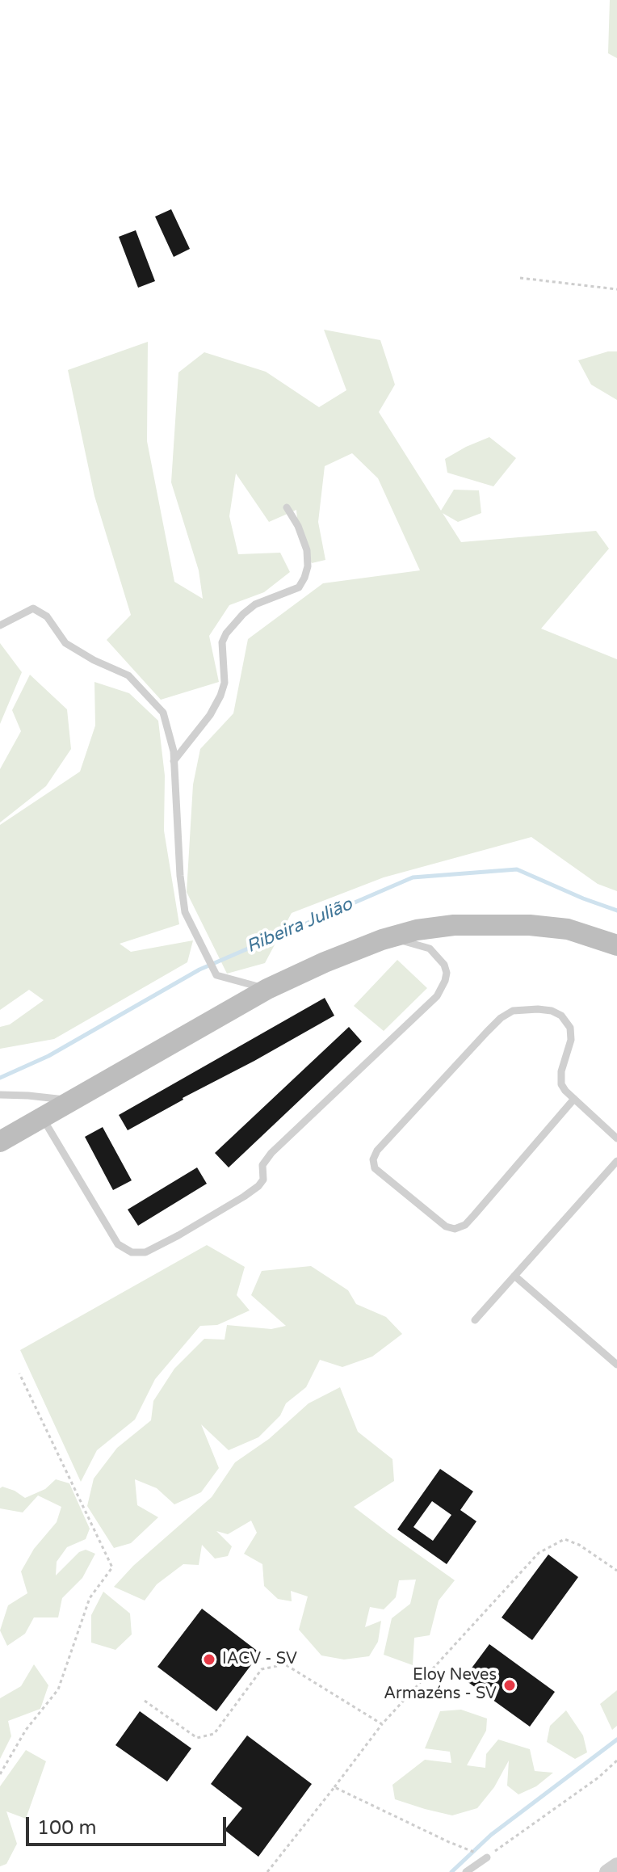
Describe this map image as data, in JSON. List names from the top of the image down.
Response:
{
  "water": ["Ribeira Julião"],
  "places": ["IACV - SV", "Eloy Neves Armazéns - SV"],
  "scale_bar": "100 m"
}
